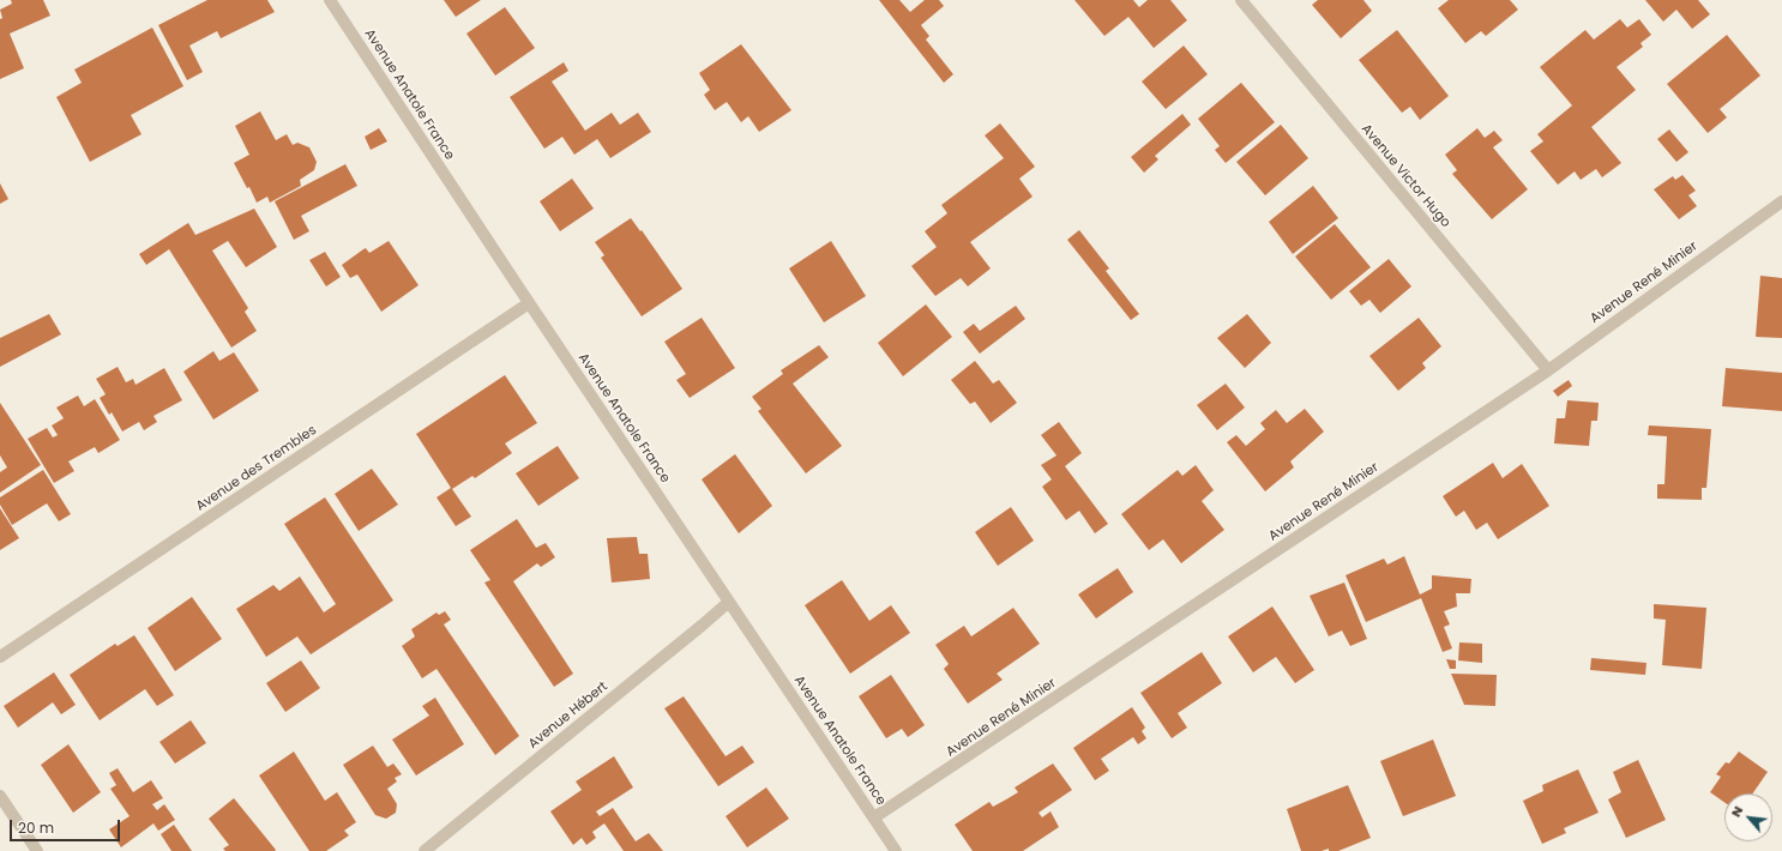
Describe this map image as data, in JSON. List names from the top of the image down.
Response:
{
  "streets": {
    "street": [
      "Avenue Anatole France",
      "Avenue Victor Hugo",
      "Avenue René Minier",
      "Avenue des Trembles",
      "Avenue Hébert"
    ]
  },
  "crossings": [
    ["Avenue Anatole France", "Avenue René Minier"],
    ["Avenue Anatole France", "Avenue des Trembles"],
    ["Avenue Anatole France", "Avenue Hébert"],
    ["Avenue Victor Hugo", "Avenue René Minier"]
  ],
  "scale_bar": "20 m",
  "north": "top left"
}
